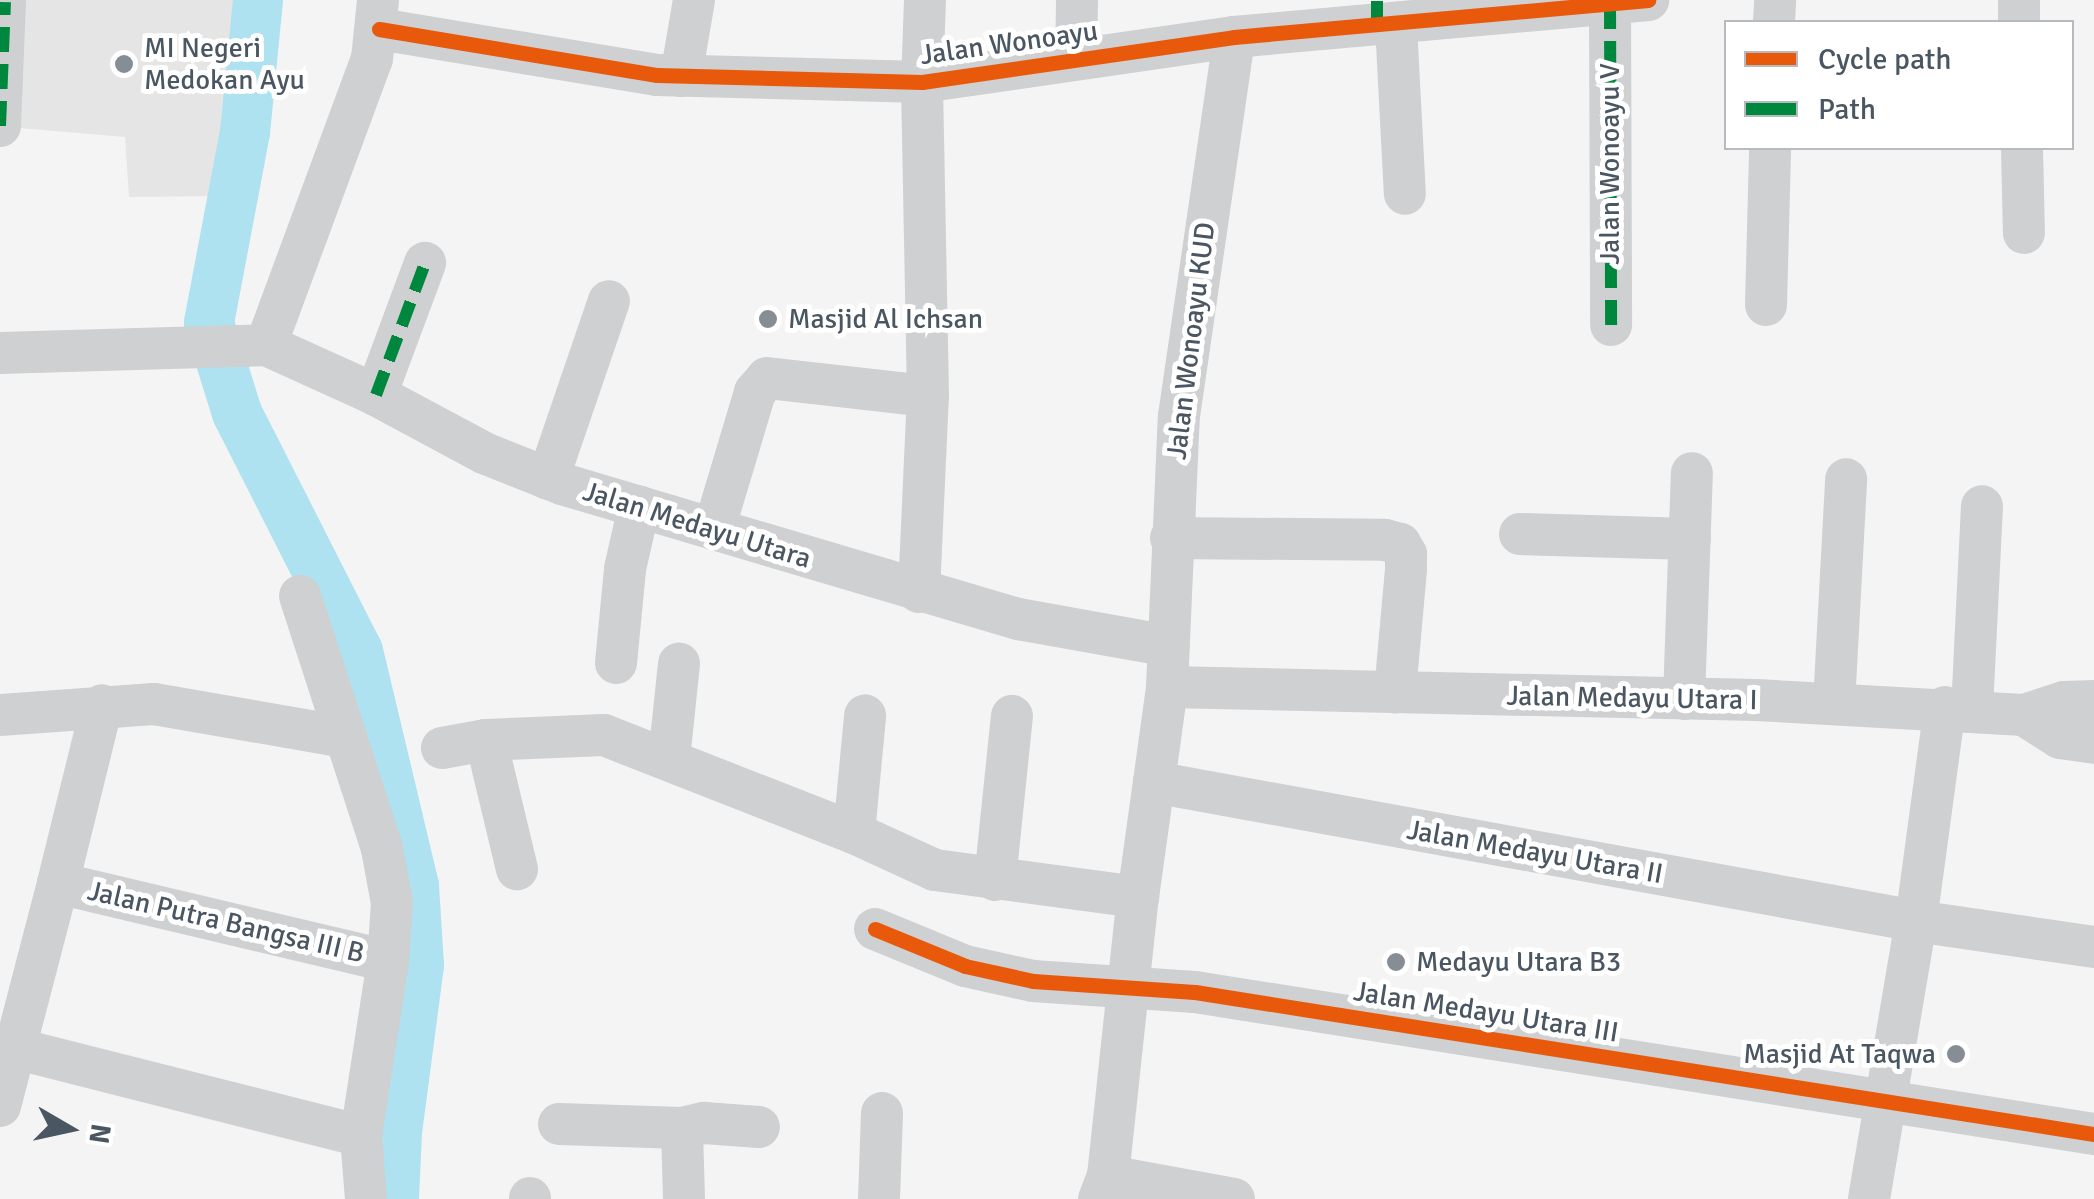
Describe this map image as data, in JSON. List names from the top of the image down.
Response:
{
  "streets": {
    "street": [
      "Jalan Wonoayu",
      "Jalan Wonoayu V",
      "Jalan Wonoayu KUD",
      "Jalan Medayu Utara",
      "Jalan Medayu Utara I",
      "Jalan Medayu Utara II",
      "Jalan Putra Bangsa III B",
      "Jalan Medayu Utara III"
    ]
  },
  "crossings": [
    ["Jalan Wonoayu", "Jalan Wonoayu V"],
    ["Jalan Wonoayu", "Jalan Wonoayu KUD"],
    ["Jalan Wonoayu", "Jalan Medayu Utara"],
    ["Jalan Wonoayu KUD", "Jalan Medayu Utara"],
    ["Jalan Wonoayu KUD", "Jalan Medayu Utara I"],
    ["Jalan Medayu Utara", "Jalan Medayu Utara I"]
  ],
  "places": [
    "MI Negeri Medokan Ayu",
    "Masjid Al Ichsan",
    "Medayu Utara B3",
    "Masjid At Taqwa"
  ],
  "legend": ["Cycle path", "Path"],
  "north": "right"
}
